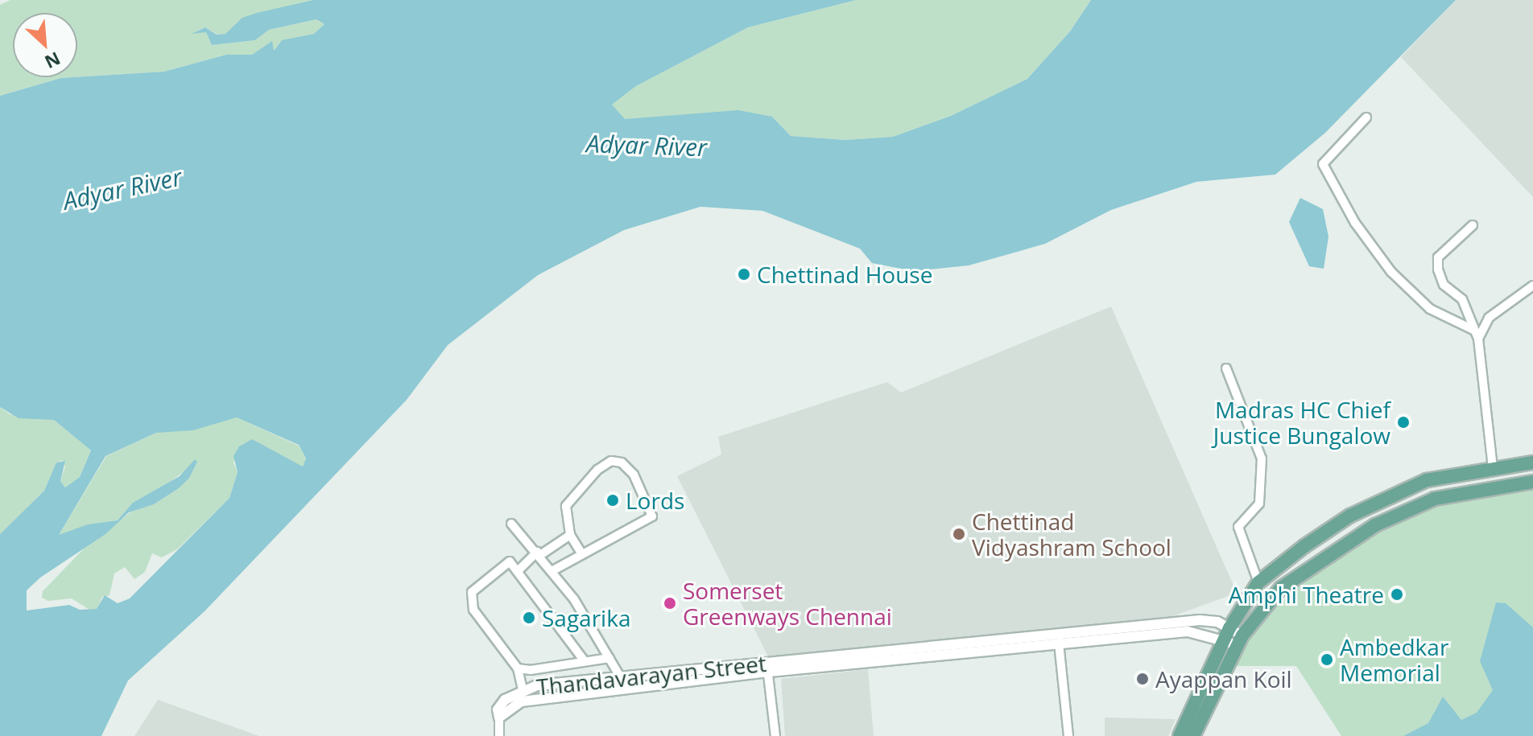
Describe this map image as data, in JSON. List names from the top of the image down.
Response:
{
  "streets": {
    "street": ["Thandavarayan Street"]
  },
  "water": ["Adyar River"],
  "places": [
    "Chettinad House",
    "Madras HC Chief Justice Bungalow",
    "Lords",
    "Chettinad Vidyashram School",
    "Amphi Theatre",
    "Somerset Greenways Chennai",
    "Sagarika",
    "Ambedkar Memorial",
    "Ayappan Koil"
  ],
  "north": "bottom right"
}
